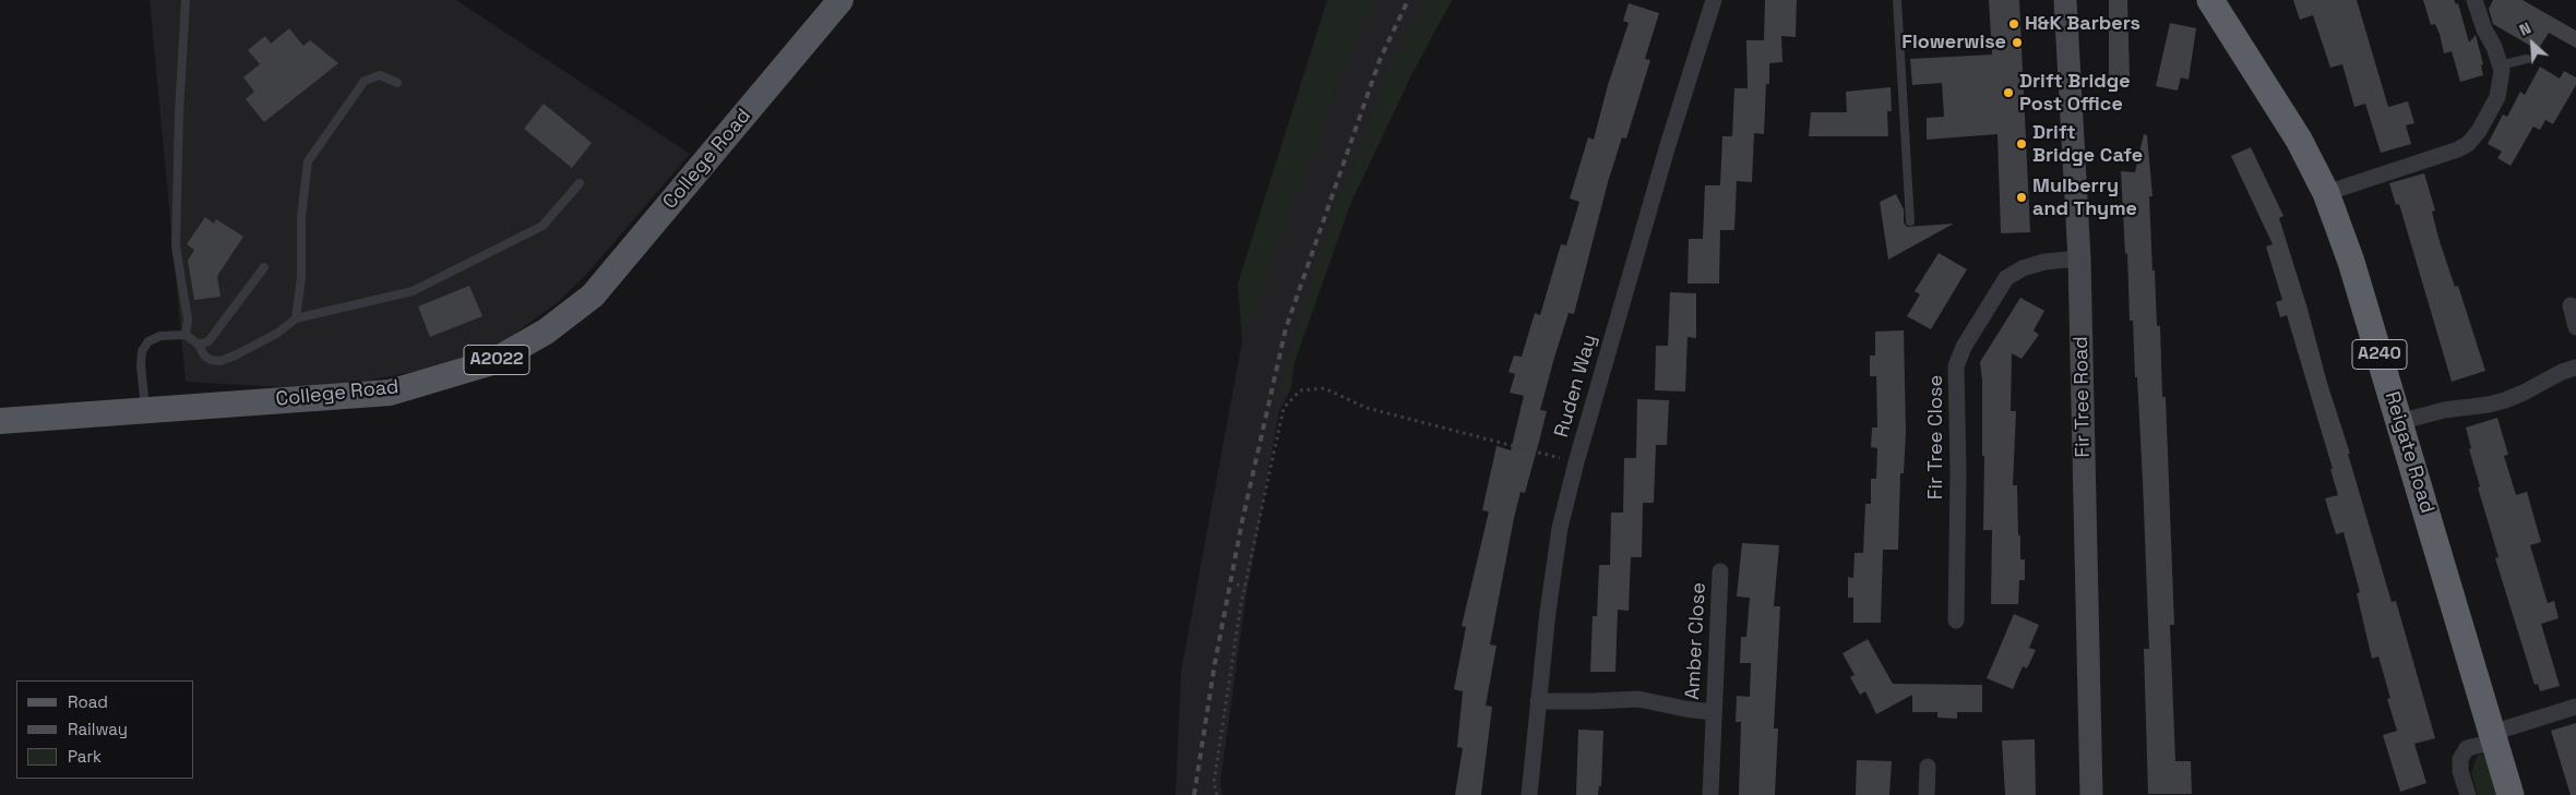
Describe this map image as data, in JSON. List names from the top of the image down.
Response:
{
  "streets": {
    "highway": ["A240", "Reigate Road"],
    "main road": ["College Road", "A2022", "Fir Tree Road"],
    "street": ["Ruden Way", "Fir Tree Close", "Amber Close"]
  },
  "crossings": [
    ["Ruden Way", "Amber Close"],
    ["Fir Tree Road", "Fir Tree Close"]
  ],
  "places": [
    "H&K Barbers",
    "Flowerwise",
    "Drift Bridge Post Office",
    "Drift Bridge Cafe",
    "Mulberry and Thyme"
  ],
  "legend": ["Road", "Railway", "Park"],
  "north": "top left"
}
